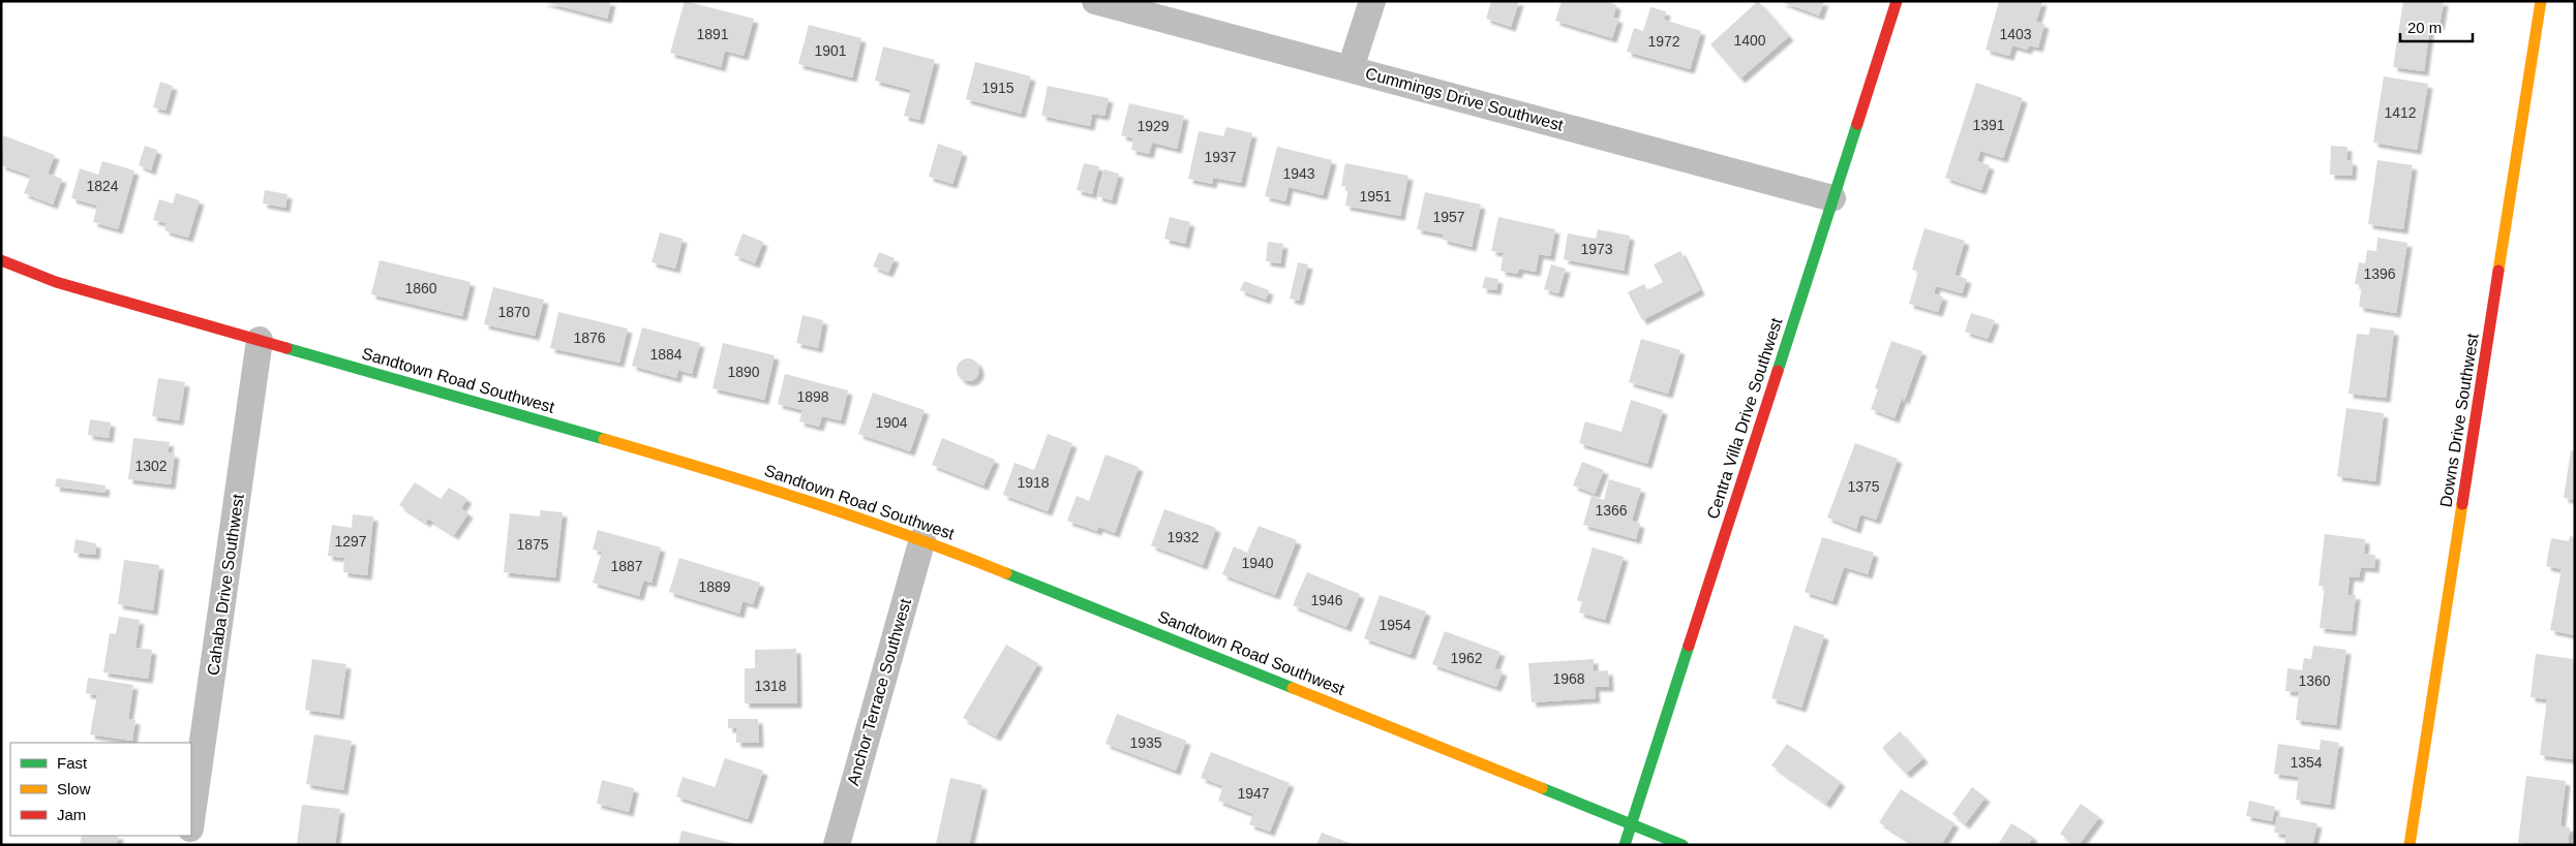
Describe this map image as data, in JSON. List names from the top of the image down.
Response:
{
  "streets": {
    "street": [
      "Cummings Drive Southwest",
      "Sandtown Road Southwest",
      "Centra Villa Drive Southwest",
      "Downs Drive Southwest",
      "Cahaba Drive Southwest",
      "Anchor Terrace Southwest"
    ]
  },
  "crossings": [
    ["Cummings Drive Southwest", "Centra Villa Drive Southwest"],
    ["Sandtown Road Southwest", "Centra Villa Drive Southwest"],
    ["Sandtown Road Southwest", "Cahaba Drive Southwest"],
    ["Sandtown Road Southwest", "Anchor Terrace Southwest"]
  ],
  "house_numbers": [
    "1891",
    "1403",
    "1400",
    "1972",
    "1901",
    "1915",
    "1412",
    "1391",
    "1929",
    "1937",
    "1943",
    "1824",
    "1951",
    "1957",
    "1973",
    "1396",
    "1860",
    "1870",
    "1876",
    "1884",
    "1890",
    "1898",
    "1904",
    "1302",
    "1918",
    "1375",
    "1366",
    "1932",
    "1297",
    "1875",
    "1940",
    "1887",
    "1889",
    "1946",
    "1954",
    "1962",
    "1968",
    "1360",
    "1318",
    "1935",
    "1354",
    "1947"
  ],
  "legend": ["Fast", "Slow", "Jam"],
  "scale_bar": "20 m"
}
